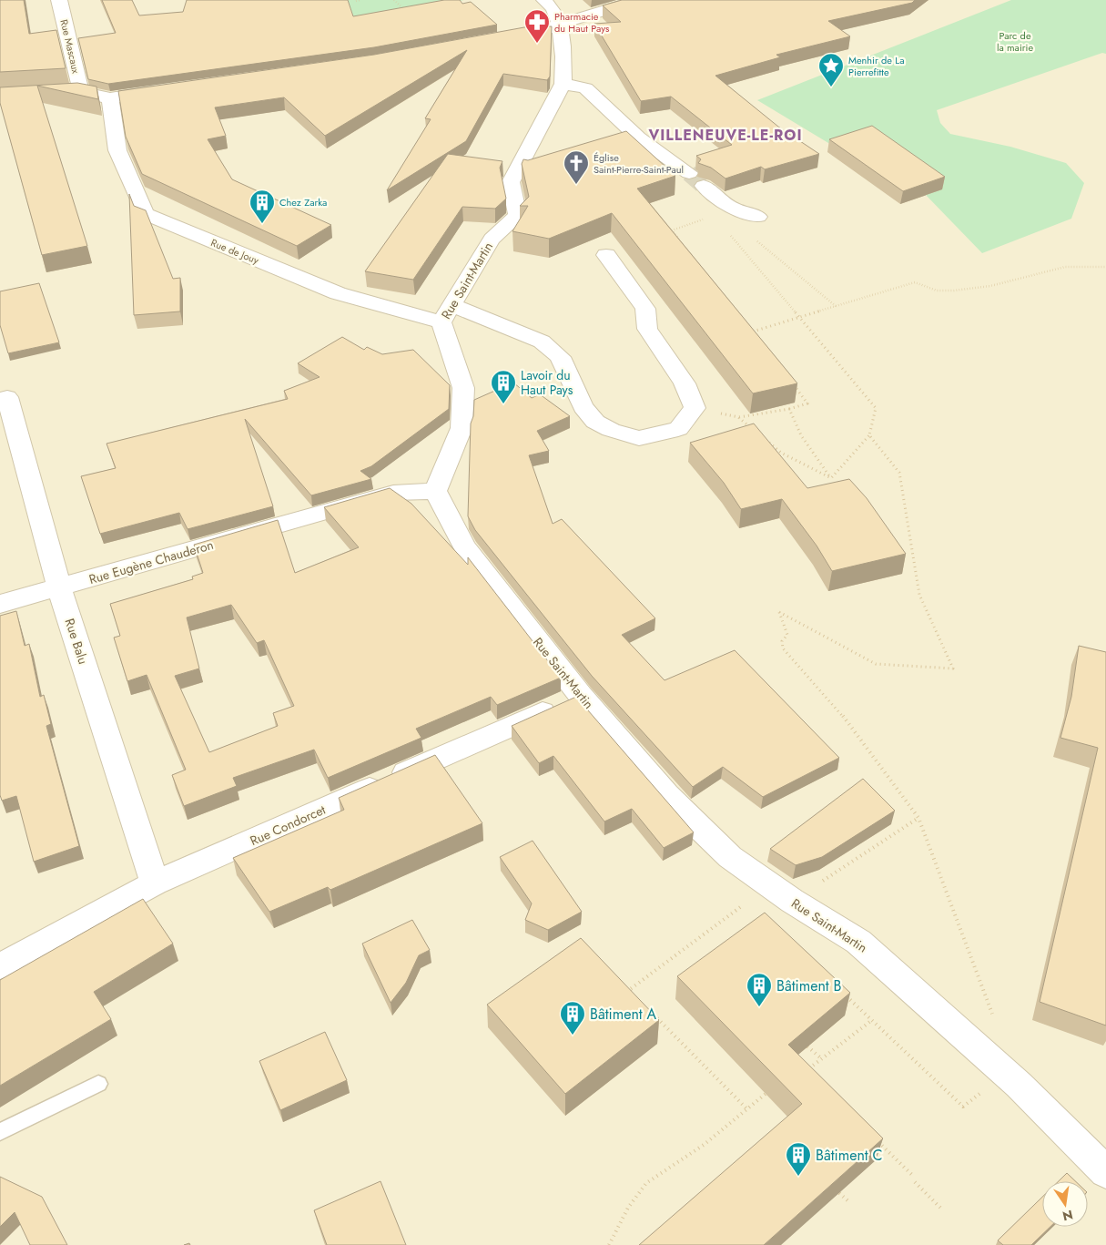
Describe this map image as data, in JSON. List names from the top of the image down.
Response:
{
  "streets": {
    "street": [
      "Rue Mascaux",
      "Rue de Jouy",
      "Rue Saint-Martin",
      "Rue Eugène Chauderon",
      "Rue Balu",
      "Rue Condorcet"
    ]
  },
  "crossings": [
    ["Rue de Jouy", "Rue Saint-Martin"],
    ["Rue Saint-Martin", "Rue Eugène Chauderon"],
    ["Rue Saint-Martin", "Rue Condorcet"],
    ["Rue Eugène Chauderon", "Rue Balu"],
    ["Rue Balu", "Rue Condorcet"]
  ],
  "districts": ["VILLENEUVE-LE-ROI"],
  "parks": ["Parc de la mairie"],
  "places": {
    "pharmacy": ["Pharmacie du Haut Pays"],
    "place": ["Menhir de La Pierrefitte"],
    "church": ["Église Saint-Pierre-Saint-Paul"],
    "building": [
      "Chez Zarka",
      "Lavoir du Haut Pays",
      "Bâtiment B",
      "Bâtiment A",
      "Bâtiment C"
    ]
  },
  "north": "bottom"
}
